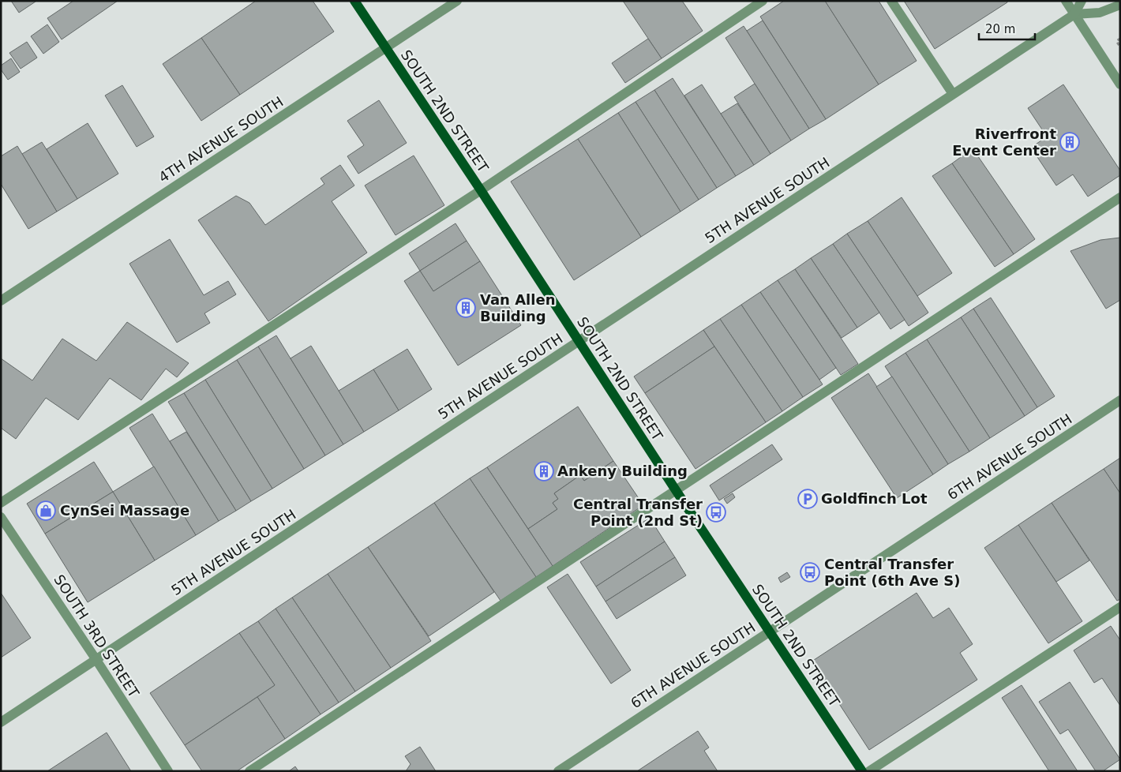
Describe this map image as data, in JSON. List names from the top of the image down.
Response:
{
  "streets": {
    "main road": ["SOUTH 2ND STREET"],
    "street": [
      "4TH AVENUE SOUTH",
      "5TH AVENUE SOUTH",
      "6TH AVENUE SOUTH",
      "SOUTH 3RD STREET"
    ]
  },
  "crossings": [
    ["SOUTH 2ND STREET", "4TH AVENUE SOUTH"],
    ["SOUTH 2ND STREET", "5TH AVENUE SOUTH"],
    ["SOUTH 2ND STREET", "6TH AVENUE SOUTH"],
    ["5TH AVENUE SOUTH", "SOUTH 3RD STREET"]
  ],
  "places": {
    "building": ["Riverfront Event Center", "Van Allen Building", "Ankeny Building"],
    "parking": ["Goldfinch Lot"],
    "shop": ["CynSei Massage"],
    "bus stop": ["Central Transfer Point (2nd St)", "Central Transfer Point (6th Ave S)"]
  },
  "scale_bar": "20 m"
}
